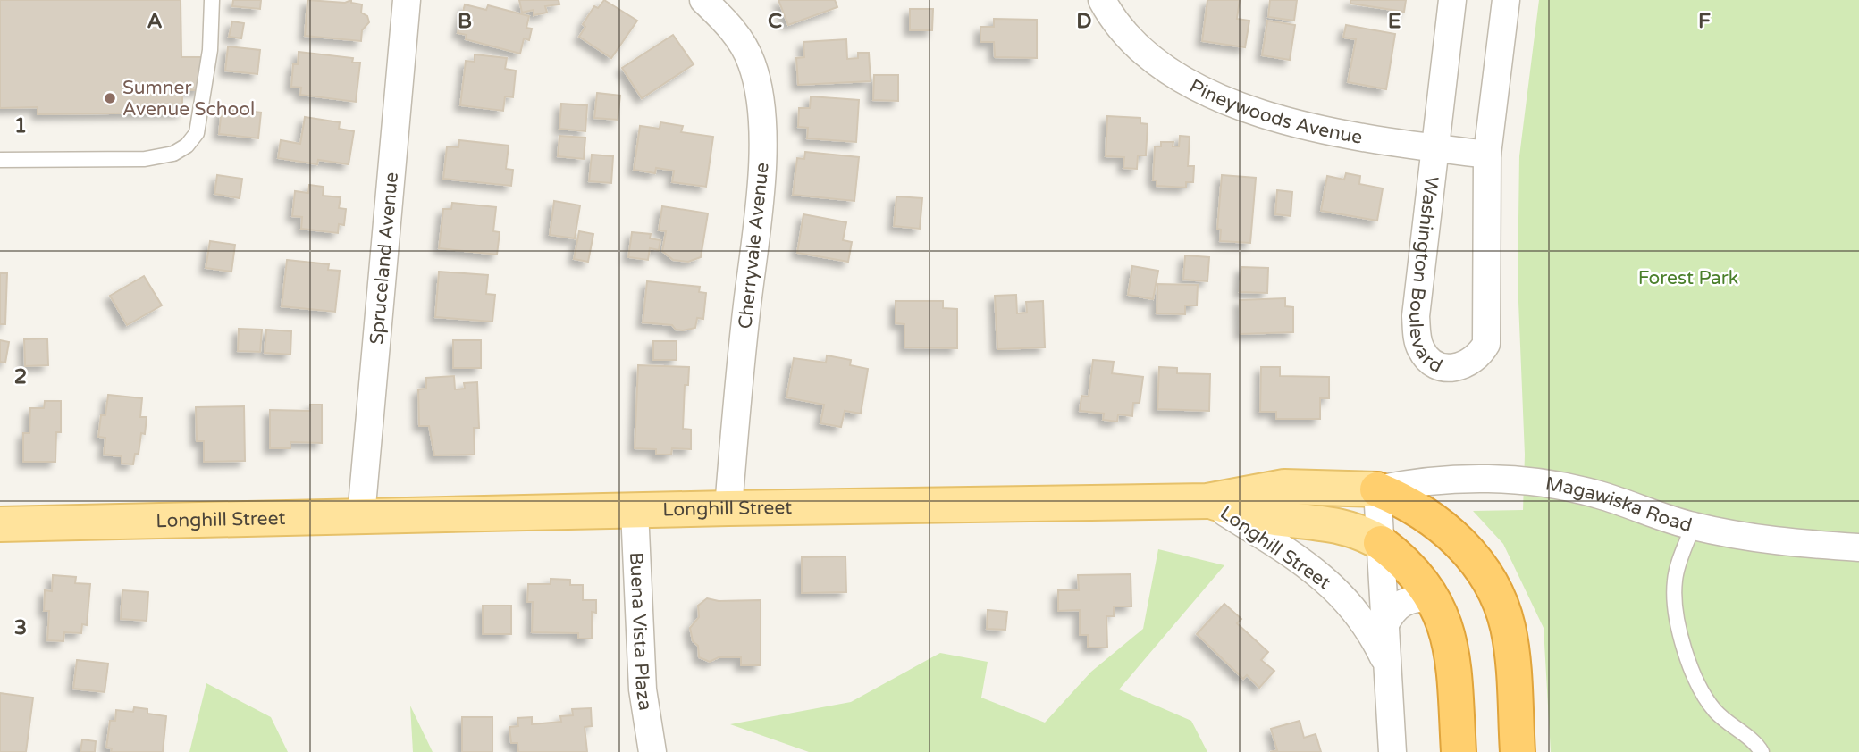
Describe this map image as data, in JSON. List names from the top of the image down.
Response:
{
  "streets": {
    "main road": ["Longhill Street"],
    "street": [
      "Pineywoods Avenue",
      "Cherryvale Avenue",
      "Spruceland Avenue",
      "Washington Boulevard",
      "Magawiska Road",
      "Buena Vista Plaza"
    ]
  },
  "crossings": [
    ["Pineywoods Avenue", "Washington Boulevard"],
    ["Cherryvale Avenue", "Longhill Street"],
    ["Spruceland Avenue", "Longhill Street"],
    ["Magawiska Road", "Longhill Street"],
    ["Longhill Street", "Buena Vista Plaza"]
  ],
  "parks": ["Forest Park"],
  "places": ["Sumner Avenue School"],
  "grid": {
    "columns": [
      "A",
      "B",
      "C",
      "D",
      "E",
      "F"
    ],
    "rows": ["1", "2", "3"]
  }
}
